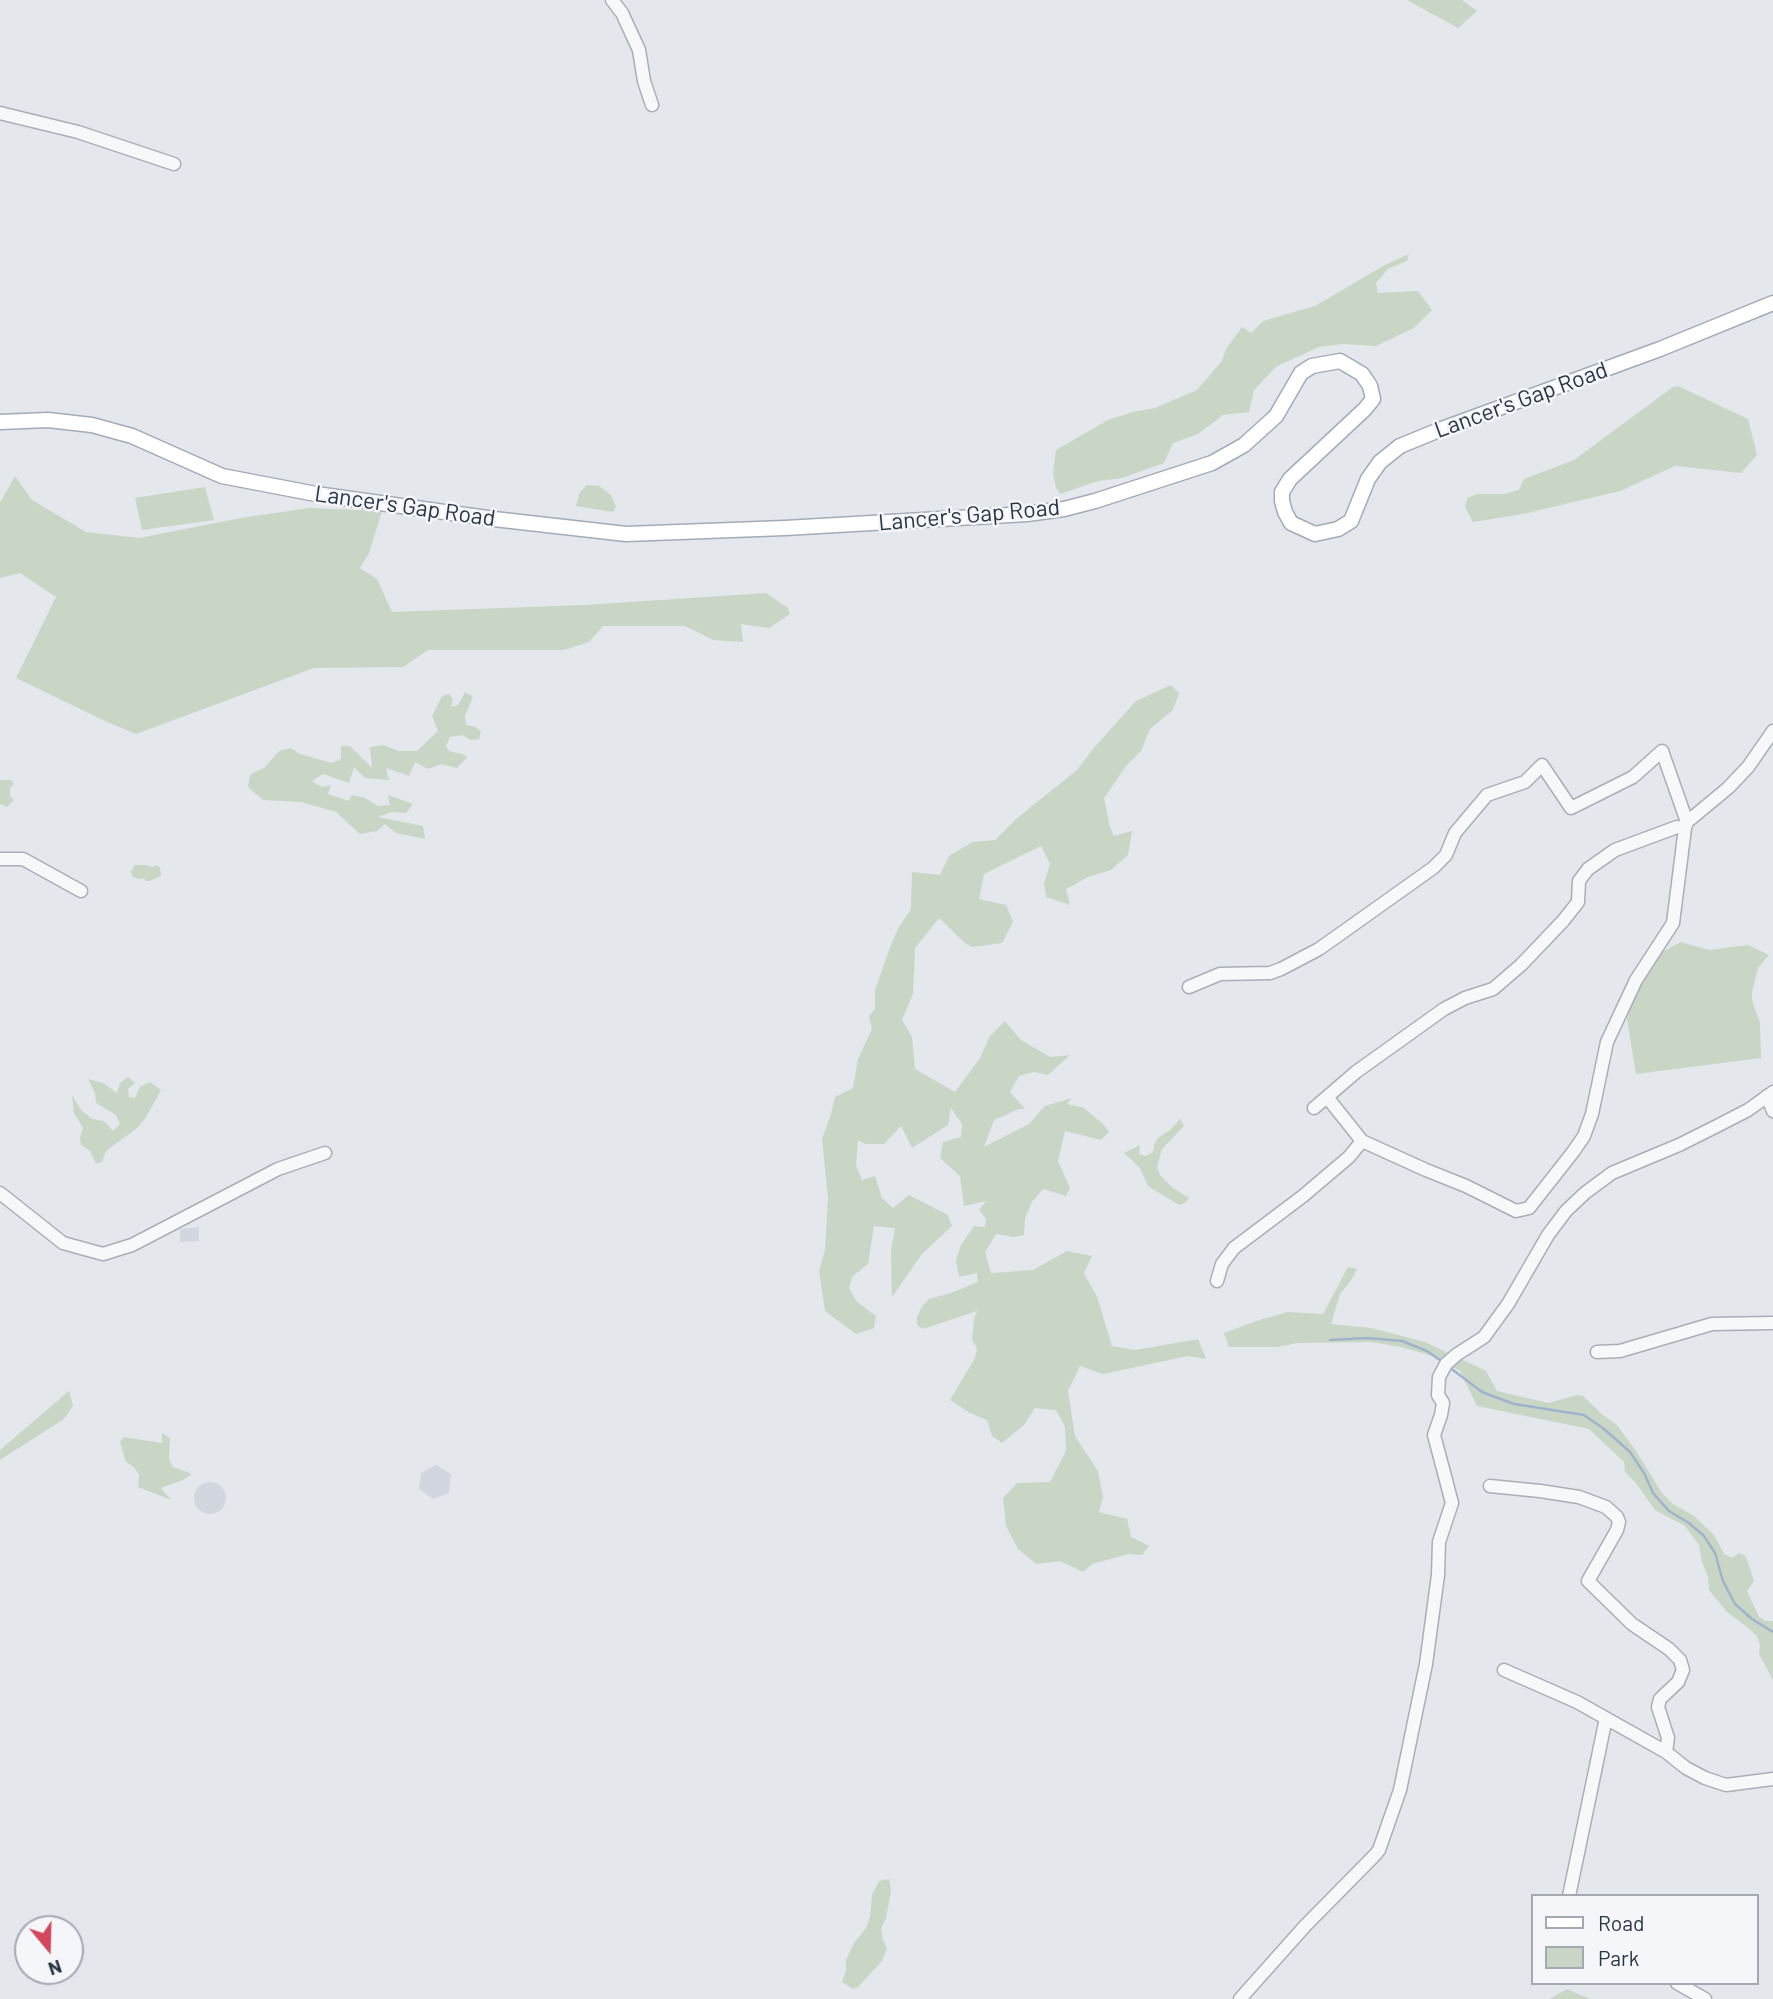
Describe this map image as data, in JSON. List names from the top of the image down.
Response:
{
  "streets": {
    "main road": ["Lancer's Gap Road"]
  },
  "legend": ["Road", "Park"],
  "north": "bottom"
}
